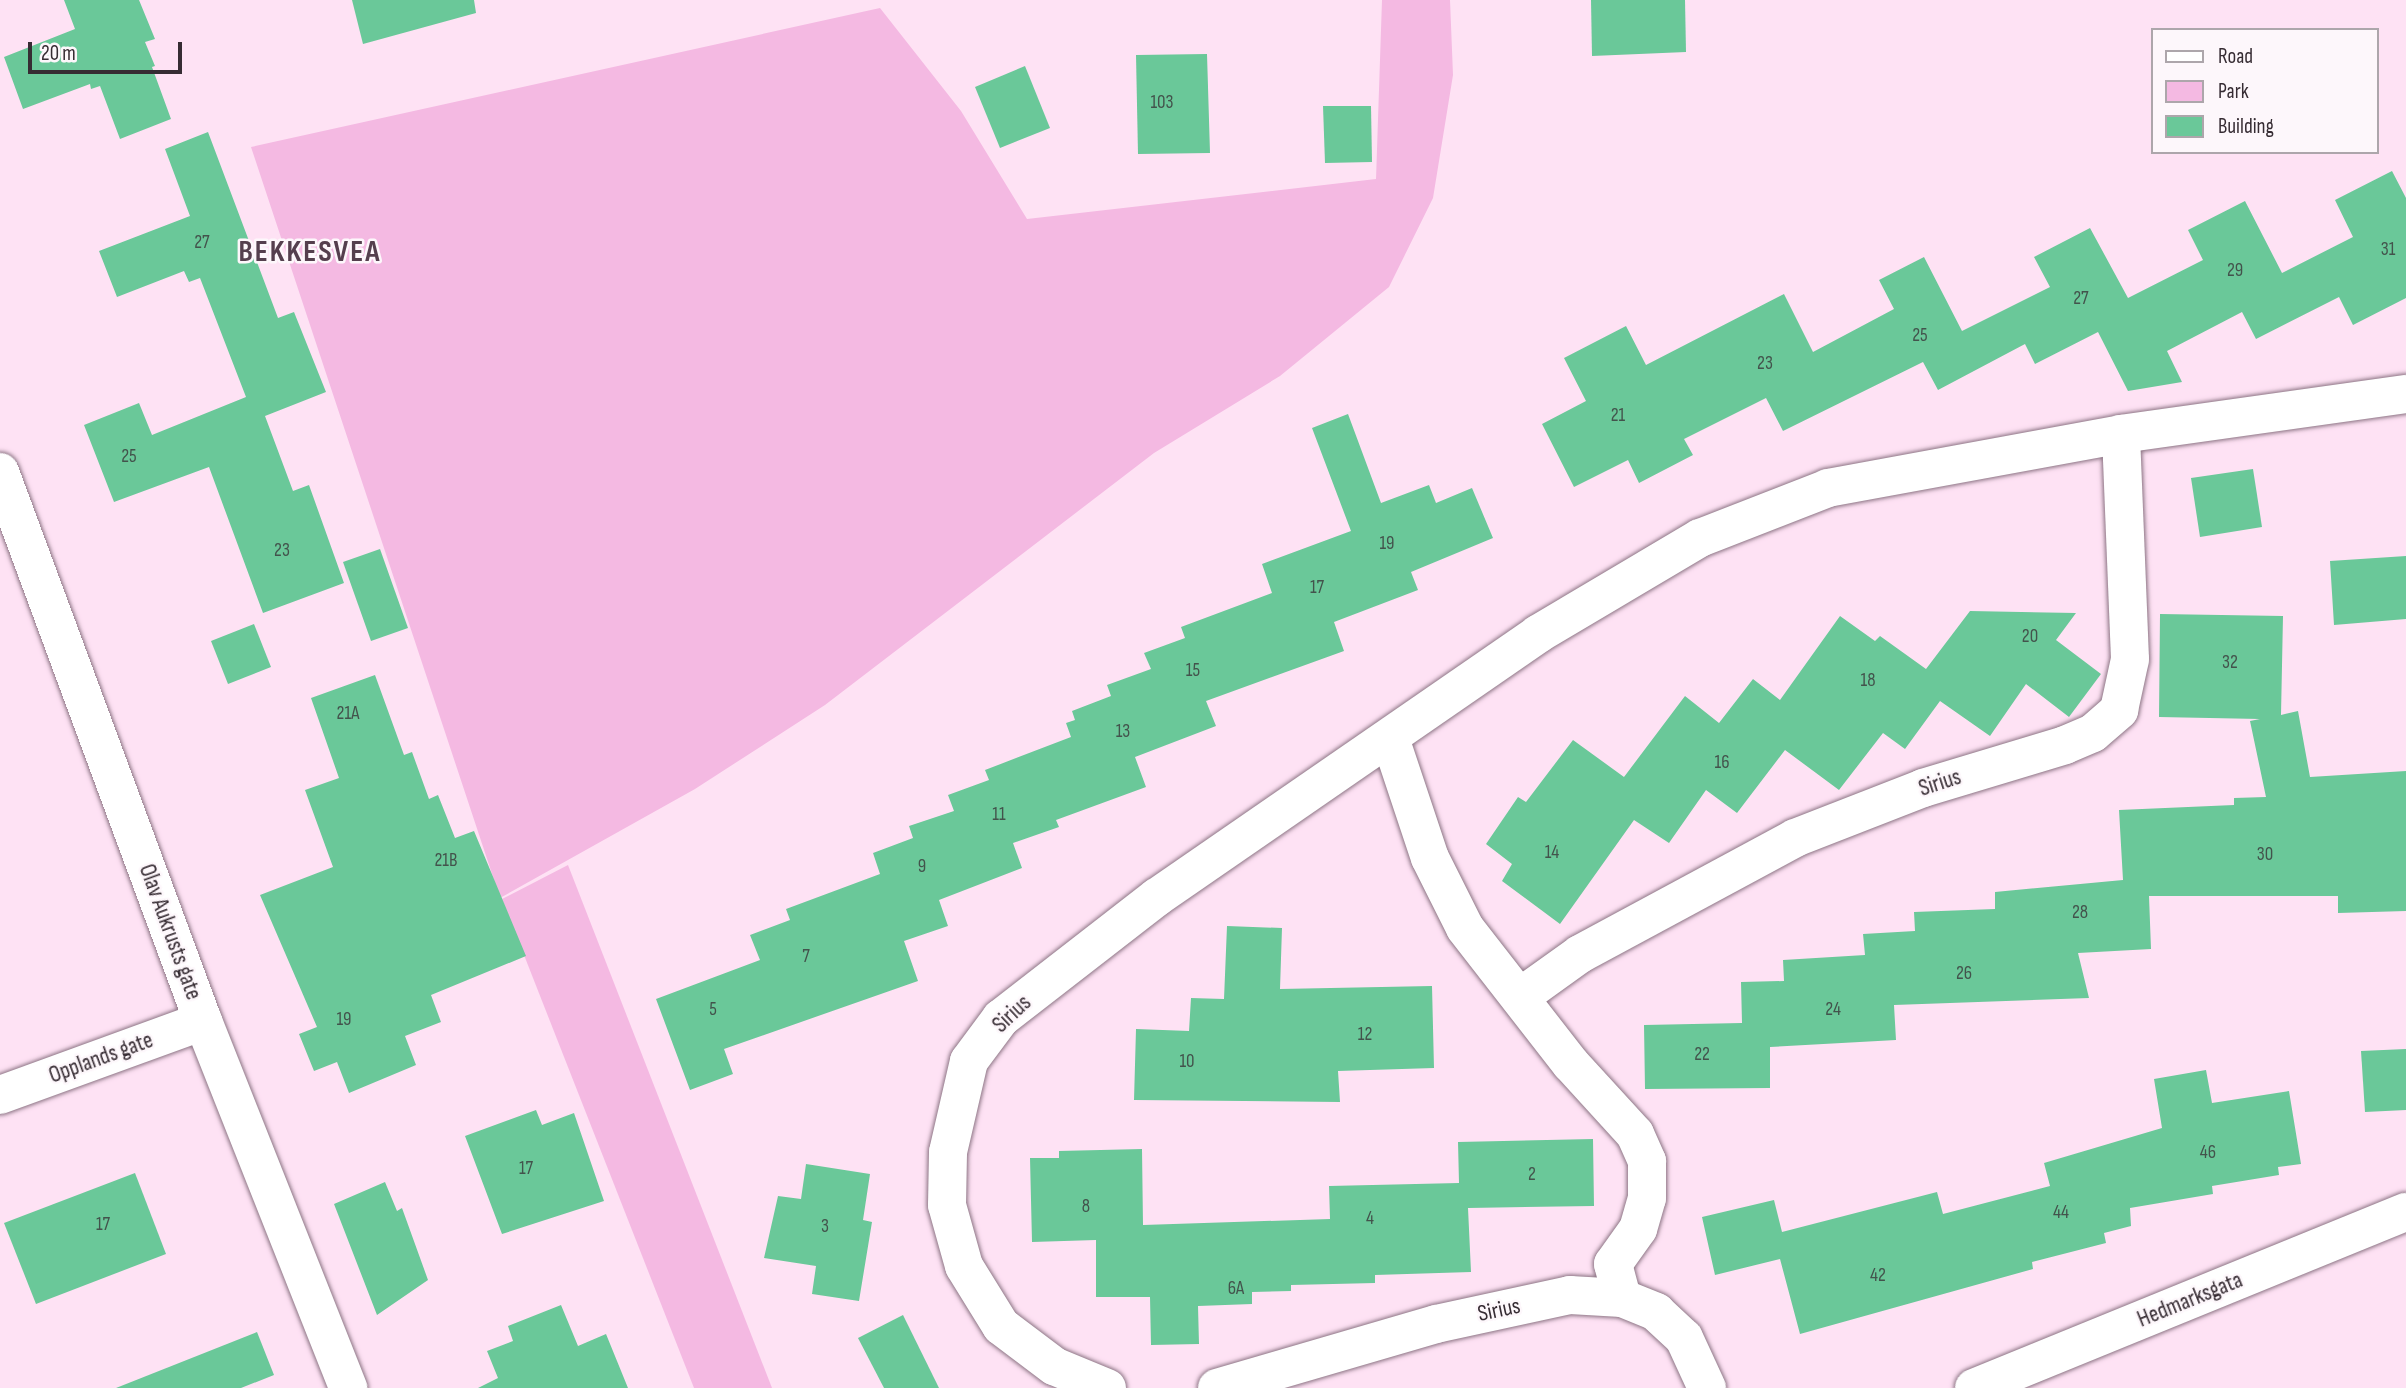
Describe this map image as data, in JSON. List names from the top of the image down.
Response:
{
  "streets": {
    "street": [
      "Sirius",
      "Olav Aukrusts gate",
      "Opplands gate",
      "Hedmarksgata"
    ]
  },
  "crossings": [
    ["Olav Aukrusts gate", "Opplands gate"]
  ],
  "districts": ["BEKKESVEA"],
  "house_numbers": [
    "103",
    "27",
    "31",
    "29",
    "27",
    "25",
    "23",
    "21",
    "25",
    "19",
    "23",
    "17",
    "20",
    "32",
    "15",
    "18",
    "21A",
    "13",
    "16",
    "11",
    "14",
    "30",
    "21B",
    "9",
    "28",
    "7",
    "26",
    "5",
    "24",
    "19",
    "12",
    "22",
    "10",
    "46",
    "17",
    "2",
    "8",
    "44",
    "4",
    "17",
    "3",
    "42",
    "6A"
  ],
  "legend": ["Road", "Park", "Building"],
  "scale_bar": "20 m"
}
